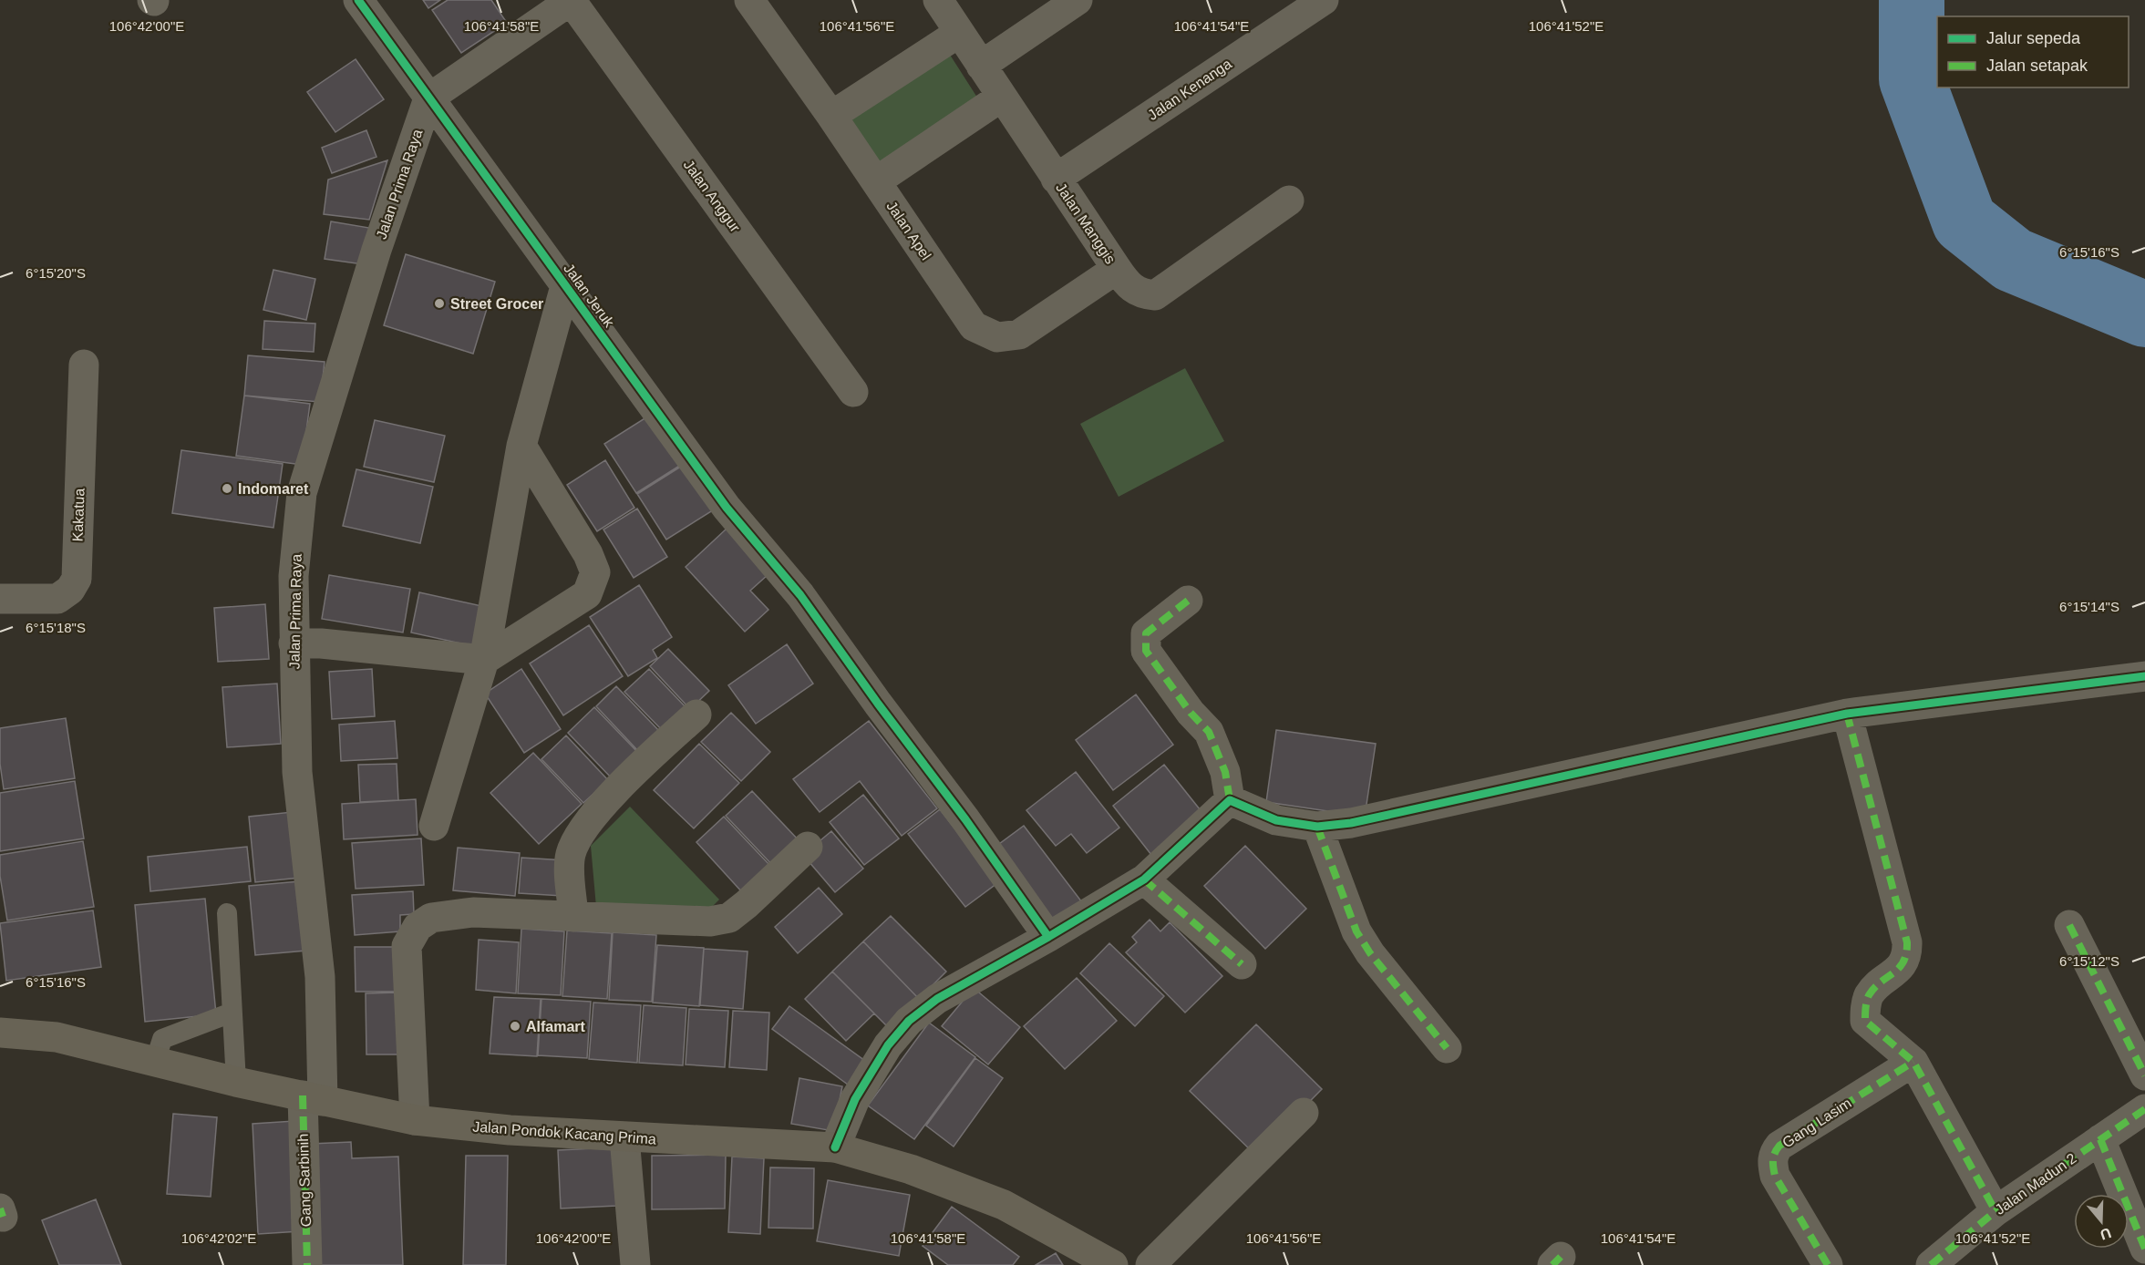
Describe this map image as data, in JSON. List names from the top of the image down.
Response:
{
  "streets": {
    "street": [
      "Jalan Kenanga",
      "Jalan Prima Raya",
      "Jalan Anggur",
      "Jalan Manggis",
      "Jalan Apel",
      "Jalan Jeruk",
      "Kakatua",
      "Gang Lasim",
      "Jalan Pondok Kacang Prima",
      "Gang Sarbinih",
      "Jalan Madun 2"
    ]
  },
  "crossings": [
    ["Jalan Kenanga", "Jalan Manggis"],
    ["Jalan Prima Raya", "Jalan Jeruk"],
    ["Jalan Prima Raya", "Jalan Pondok Kacang Prima"],
    ["Jalan Prima Raya", "Gang Sarbinih"],
    ["Jalan Manggis", "Jalan Apel"],
    ["Jalan Pondok Kacang Prima", "Gang Sarbinih"]
  ],
  "places": ["Street Grocer", "Indomaret", "Alfamart"],
  "legend": ["Jalur sepeda", "Jalan setapak"],
  "north": "bottom",
  "coordinates": [
    "106°42'00\"E",
    "106°41'58\"E",
    "106°41'56\"E",
    "106°41'54\"E",
    "106°41'52\"E",
    "6°15'16\"S",
    "6°15'20\"S",
    "6°15'14\"S",
    "6°15'18\"S",
    "6°15'12\"S",
    "106°42'02\"E"
  ]
}
